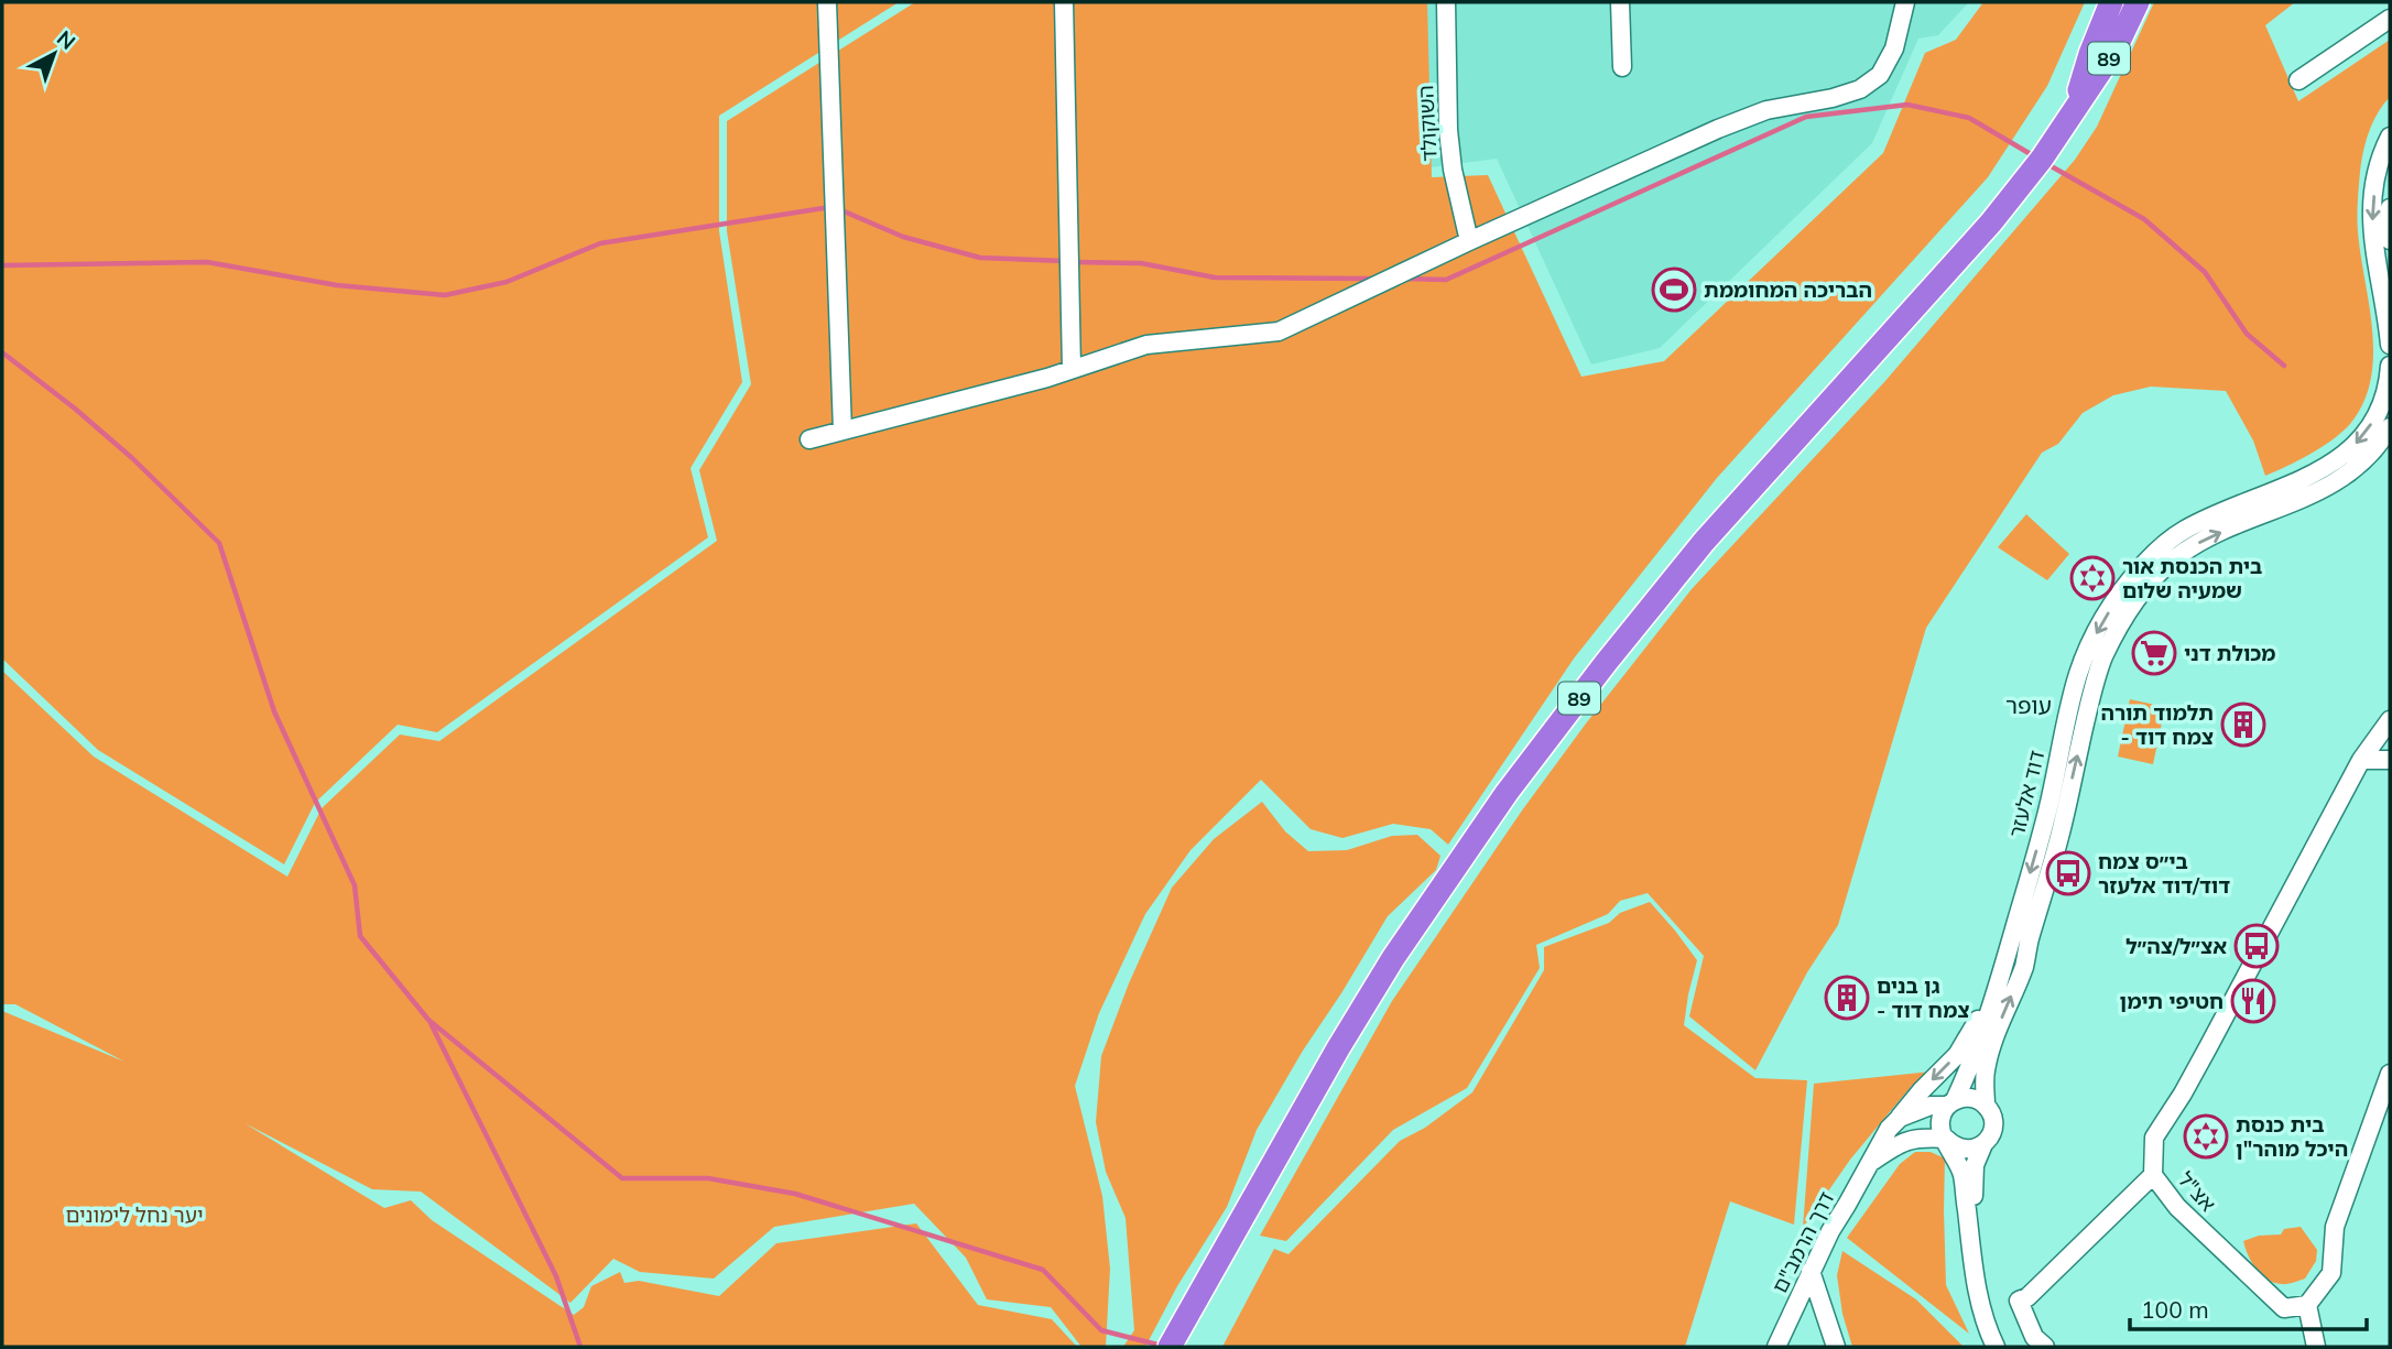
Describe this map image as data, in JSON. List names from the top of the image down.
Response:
{
  "streets": {
    "highway": ["89"],
    "street": [
      "השוקולד",
      "דוד אלעזר",
      "אצ\"ל",
      "דרך הרמב\"ם"
    ]
  },
  "crossings": [
    ["דוד אלעזר", "דרך הרמב\"ם"]
  ],
  "one_way": ["דרך הרמב\"ם"],
  "districts": ["עופר"],
  "parks": ["יער נחל לימונים"],
  "places": {
    "sports": ["הבריכה המחוממת"],
    "synagogue": ["בית הכנסת אור שמעיה שלום", "בית כנסת היכל מוהר\"ן"],
    "supermarket": ["מכולת דני"],
    "building": ["תלמוד תורה - צמח דוד", "גן בנים - צמח דוד"],
    "bus stop": ["בי״ס צמח דוד/דוד אלעזר", "אצ״ל/צה״ל"],
    "restaurant": ["חטיפי תימן"]
  },
  "scale_bar": "100 m",
  "north": "top right"
}
